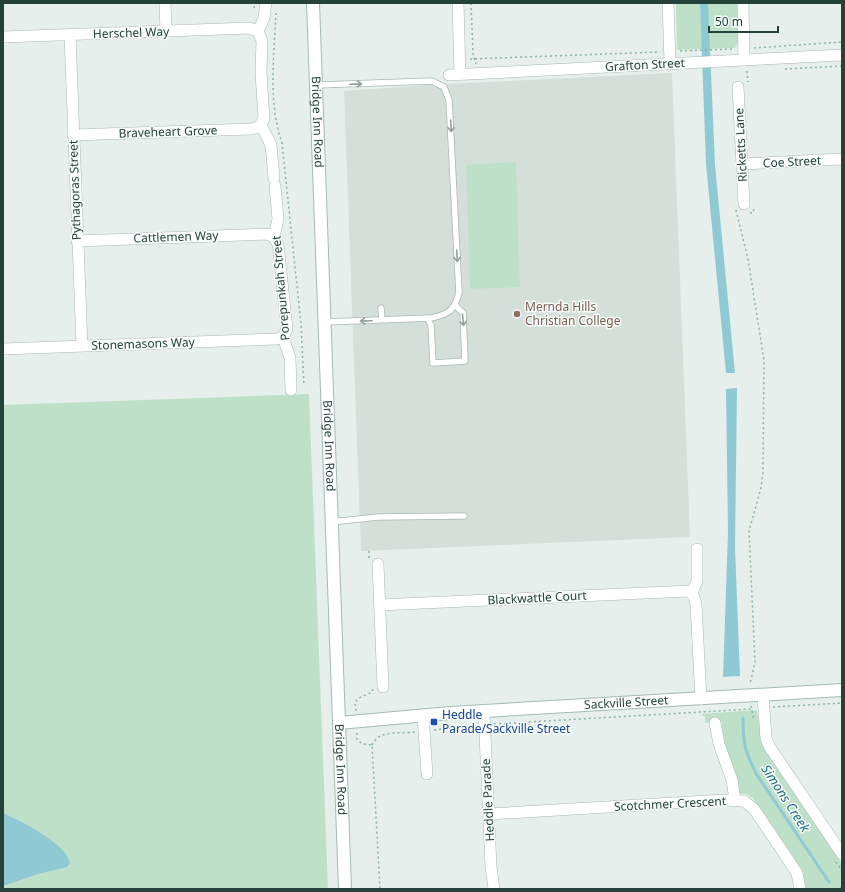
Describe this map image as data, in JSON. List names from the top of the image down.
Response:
{
  "streets": {
    "main road": ["Bridge Inn Road", "Sackville Street"],
    "street": [
      "Herschel Way",
      "Grafton Street",
      "Braveheart Grove",
      "Ricketts Lane",
      "Coe Street",
      "Pythagoras Street",
      "Cattlemen Way",
      "Porepunkah Street",
      "Stonemasons Way",
      "Blackwattle Court",
      "Heddle Parade",
      "Scotchmer Crescent"
    ]
  },
  "crossings": [
    ["Herschel Way", "Pythagoras Street"],
    ["Bridge Inn Road", "Sackville Street"],
    ["Braveheart Grove", "Pythagoras Street"],
    ["Braveheart Grove", "Porepunkah Street"],
    ["Ricketts Lane", "Coe Street"],
    ["Pythagoras Street", "Cattlemen Way"],
    ["Pythagoras Street", "Stonemasons Way"],
    ["Cattlemen Way", "Porepunkah Street"],
    ["Porepunkah Street", "Stonemasons Way"],
    ["Sackville Street", "Heddle Parade"],
    ["Heddle Parade", "Scotchmer Crescent"]
  ],
  "water": ["Simons Creek"],
  "places": {
    "other": ["Mernda Hills Christian College"],
    "transit": ["Heddle Parade/Sackville Street"]
  },
  "scale_bar": "50 m"
}
